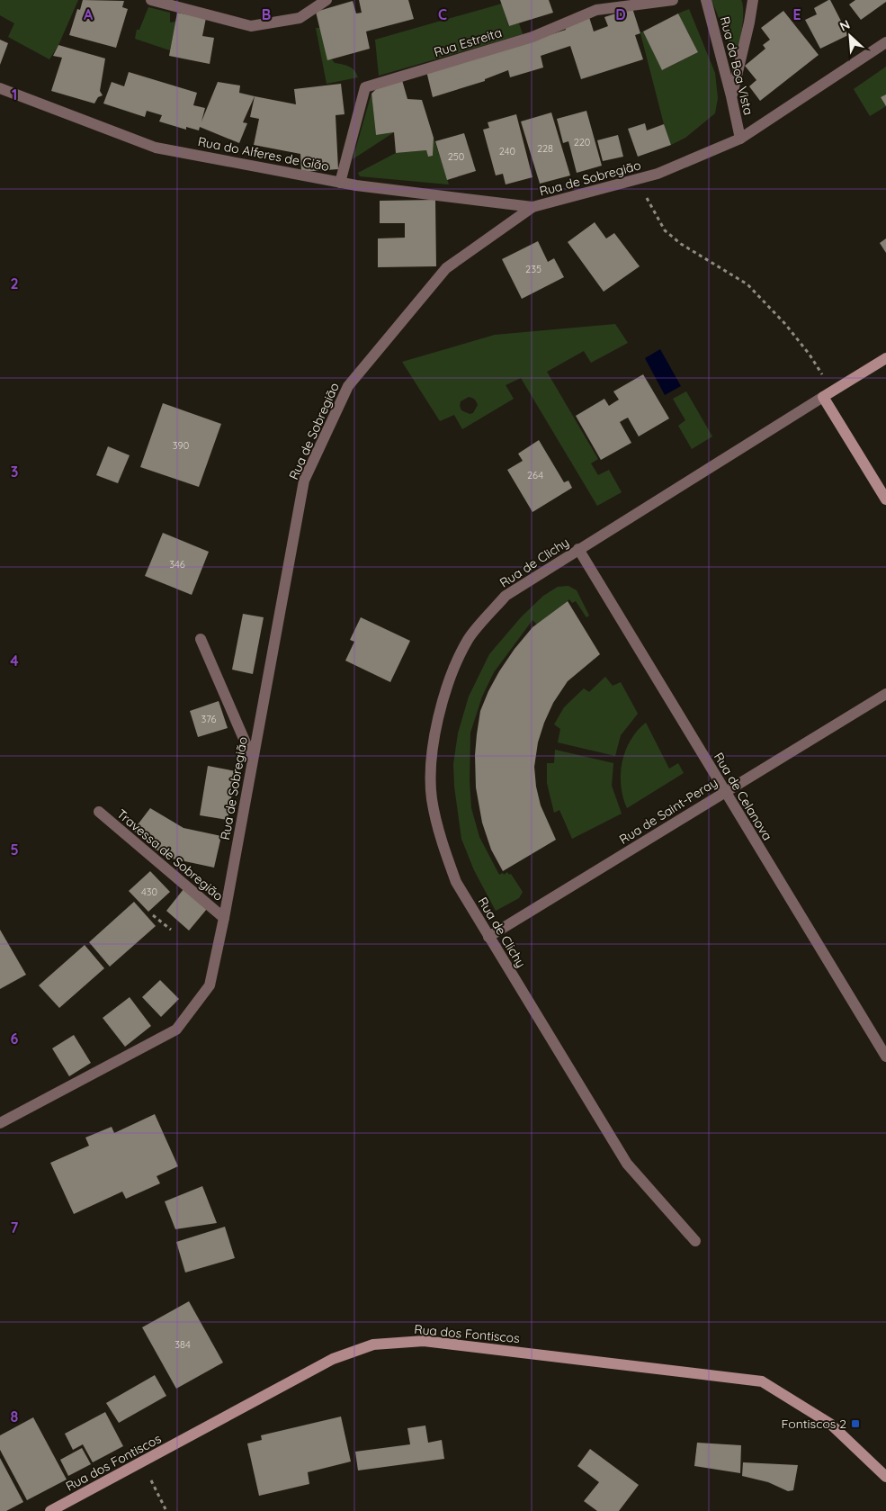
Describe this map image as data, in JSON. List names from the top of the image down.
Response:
{
  "streets": {
    "street": [
      "Rua Estreita",
      "Rua da Boa Vista",
      "Rua do Alferes de Gião",
      "Rua de Sobregião",
      "Rua de Clichy",
      "Rua de Celanova",
      "Rua de Saint-Peray",
      "Travessa de Sobregião",
      "Rua dos Fontiscos"
    ]
  },
  "crossings": [
    ["Rua Estreita", "Rua do Alferes de Gião"],
    ["Rua da Boa Vista", "Rua de Sobregião"],
    ["Rua do Alferes de Gião", "Rua de Sobregião"],
    ["Rua de Sobregião", "Travessa de Sobregião"],
    ["Rua de Clichy", "Rua de Celanova"],
    ["Rua de Clichy", "Rua de Saint-Peray"],
    ["Rua de Celanova", "Rua de Saint-Peray"]
  ],
  "places": {
    "transit": ["Fontiscos 2"]
  },
  "house_numbers": [
    "220",
    "228",
    "240",
    "250",
    "235",
    "390",
    "264",
    "346",
    "376",
    "430",
    "384"
  ],
  "north": "top left",
  "grid": {
    "columns": [
      "A",
      "B",
      "C",
      "D",
      "E"
    ],
    "rows": [
      "1",
      "2",
      "3",
      "4",
      "5",
      "6",
      "7",
      "8"
    ]
  }
}
